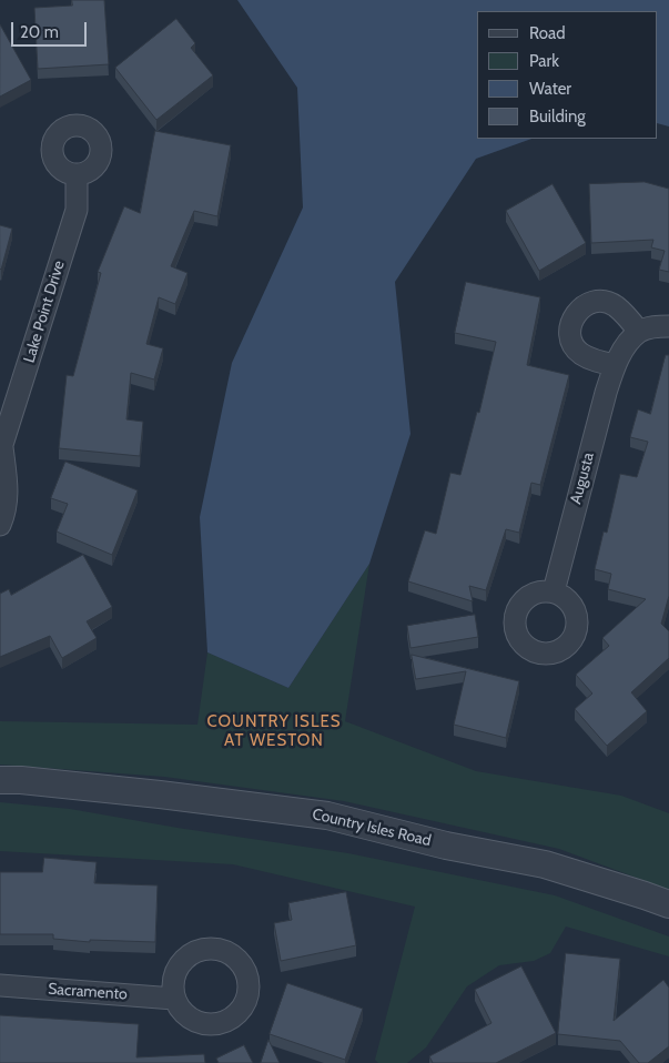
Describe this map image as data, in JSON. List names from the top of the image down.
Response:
{
  "streets": {
    "street": [
      "Lake Point Drive",
      "Augusta",
      "Country Isles Road",
      "Sacramento"
    ]
  },
  "districts": ["COUNTRY ISLES AT WESTON"],
  "legend": [
    "Road",
    "Park",
    "Water",
    "Building"
  ],
  "scale_bar": "20 m"
}
